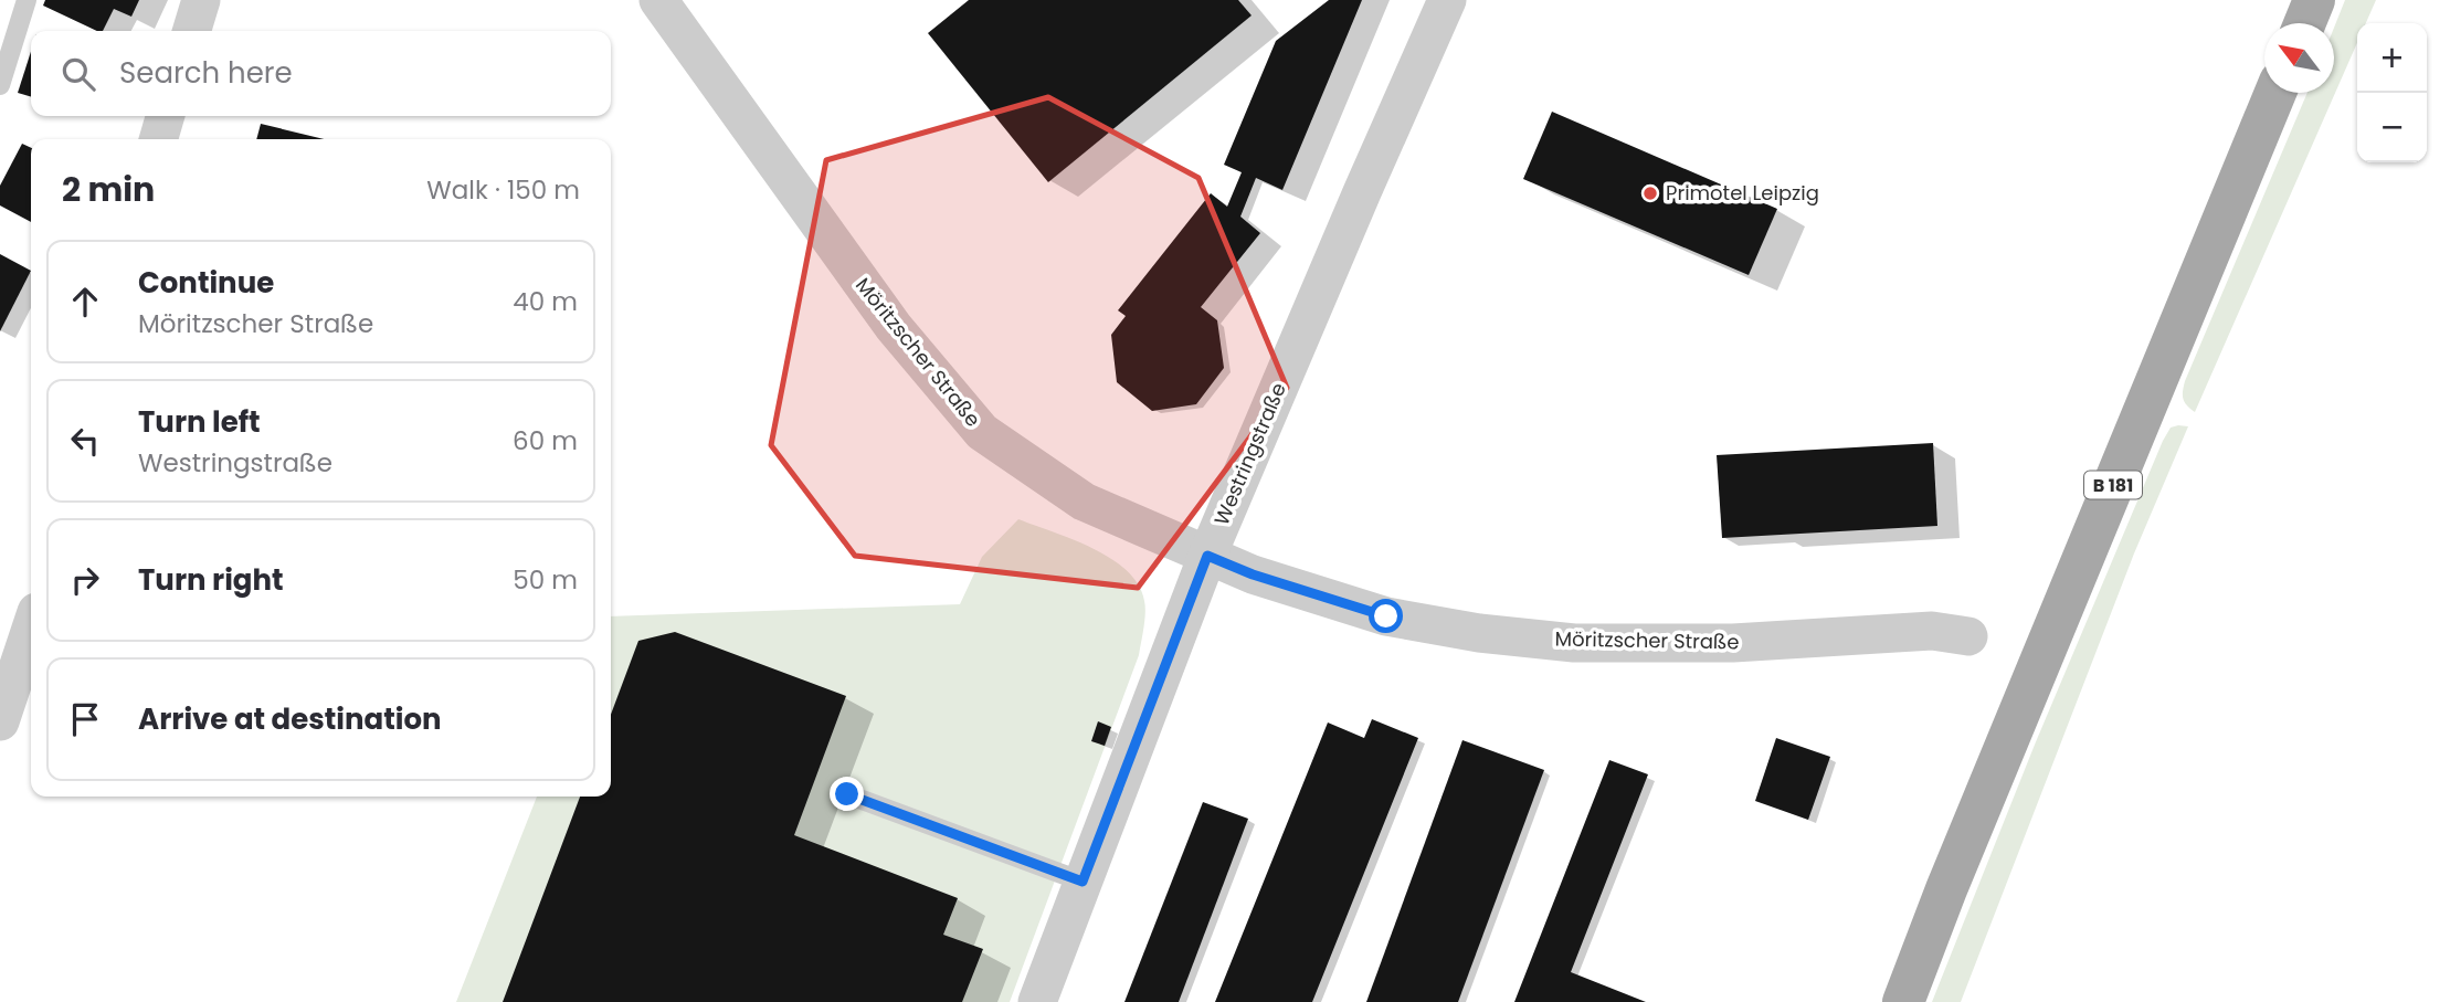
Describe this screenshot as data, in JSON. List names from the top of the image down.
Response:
{
  "streets": {
    "main road": ["B 181"],
    "street": ["Möritzscher Straße", "Westringstraße"]
  },
  "crossings": [
    ["Möritzscher Straße", "Westringstraße"]
  ],
  "places": ["Primotel Leipzig"],
  "north": "top left",
  "page": {
    "map_buttons": ["+", "−"],
    "search": "Search here",
    "heading": ["2 min", "Walk · 150 m"],
    "list": [
      ["Continue", "Möritzscher Straße", "40 m"],
      ["Turn left", "Westringstraße", "60 m"],
      ["Turn right", "50 m"],
      "Arrive at destination"
    ]
  }
}
